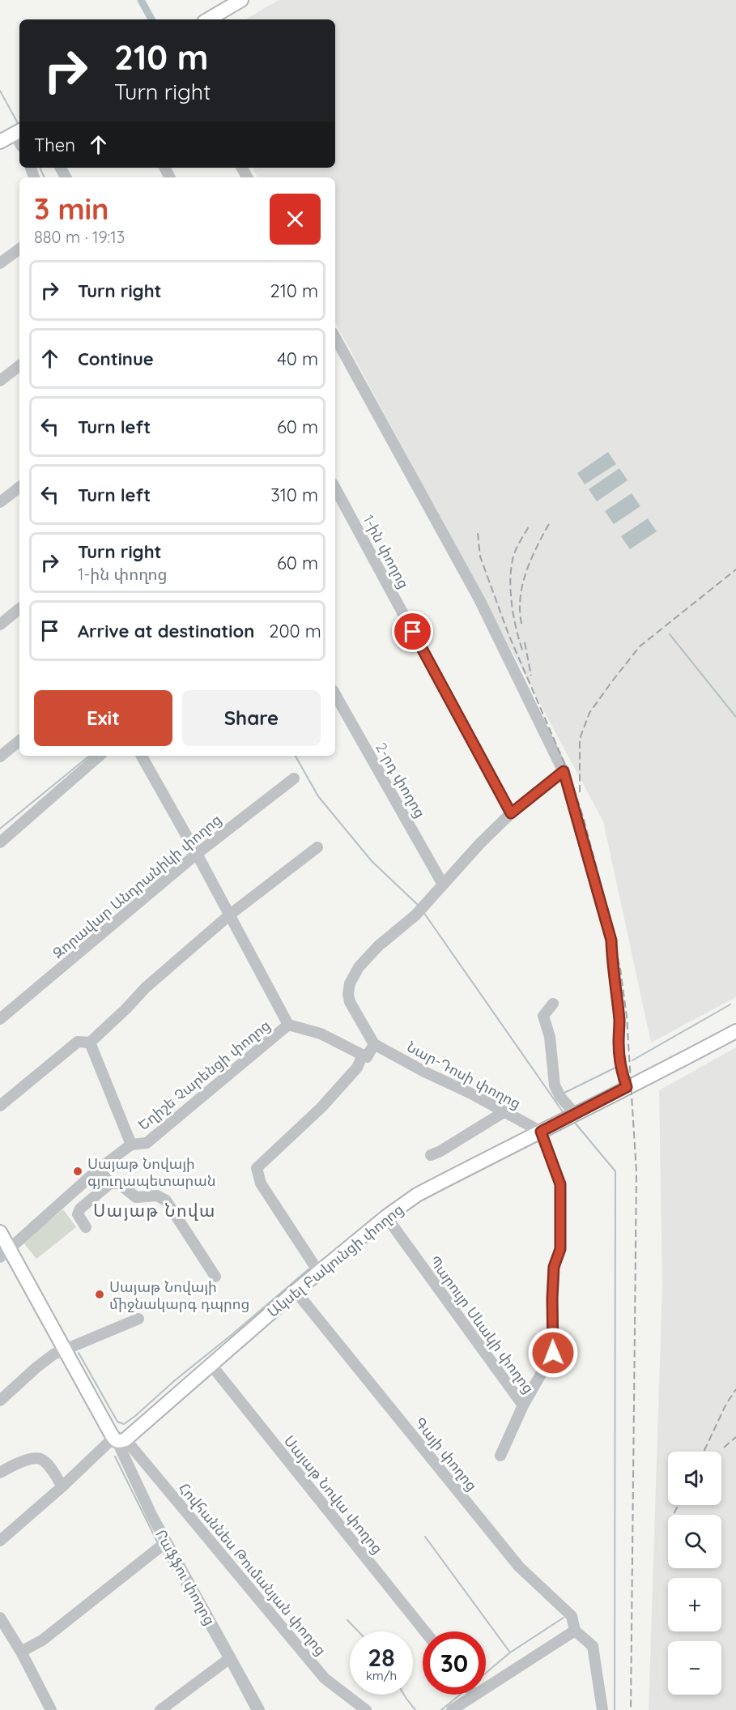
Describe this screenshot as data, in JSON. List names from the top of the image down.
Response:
{
  "streets": {
    "main road": ["Ակսել Բակունցի փողոց", "Րաֆֆու փողոց"],
    "street": [
      "1-ին փողոց",
      "2-րդ փողոց",
      "Զորավար Անդրանիկի փողոց",
      "Եղիշե Չարենցի փողոց",
      "Նար-Դոսի փողոց",
      "Պարույր Սևակի փողոց",
      "Գայի փողոց",
      "Սայաթ Նովա փողոց",
      "Հովհաննես Թումանյան փողոց"
    ]
  },
  "crossings": [
    ["Եղիշե Չարենցի փողոց", "Րաֆֆու փողոց"],
    ["Նար-Դոսի փողոց", "Ակսել Բակունցի փողոց"],
    ["Ակսել Բակունցի փողոց", "Պարույր Սևակի փողոց"],
    ["Ակսել Բակունցի փողոց", "Գայի փողոց"],
    ["Ակսել Բակունցի փողոց", "Սայաթ Նովա փողոց"],
    ["Ակսել Բակունցի փողոց", "Հովհաննես Թումանյան փողոց"],
    ["Ակսել Բակունցի փողոց", "Րաֆֆու փողոց"],
    ["Հովհաննես Թումանյան փողոց", "Րաֆֆու փողոց"]
  ],
  "districts": ["Սայաթ Նովա"],
  "places": ["Սայաթ Նովայի գյուղապետարան", "Սայաթ Նովայի միջնակարգ դպրոց"],
  "page": {
    "turn": ["210 m", "Turn right"],
    "then": "Then",
    "heading": ["3 min", "880 m · 19:13"],
    "list": [
      {
        "name": "Turn right",
        "value": "210 m"
      },
      {
        "name": "Continue",
        "value": "40 m"
      },
      {
        "name": "Turn left",
        "value": "60 m"
      },
      {
        "name": "Turn left",
        "value": "310 m"
      },
      {
        "name": "Turn right",
        "note": "1-ին փողոց",
        "value": "60 m"
      },
      {
        "name": "Arrive at destination",
        "value": "200 m"
      }
    ],
    "buttons": ["Exit", "Share"],
    "map_buttons": ["+", "−"],
    "speed": "28 km/h",
    "limit": "30"
  }
}
